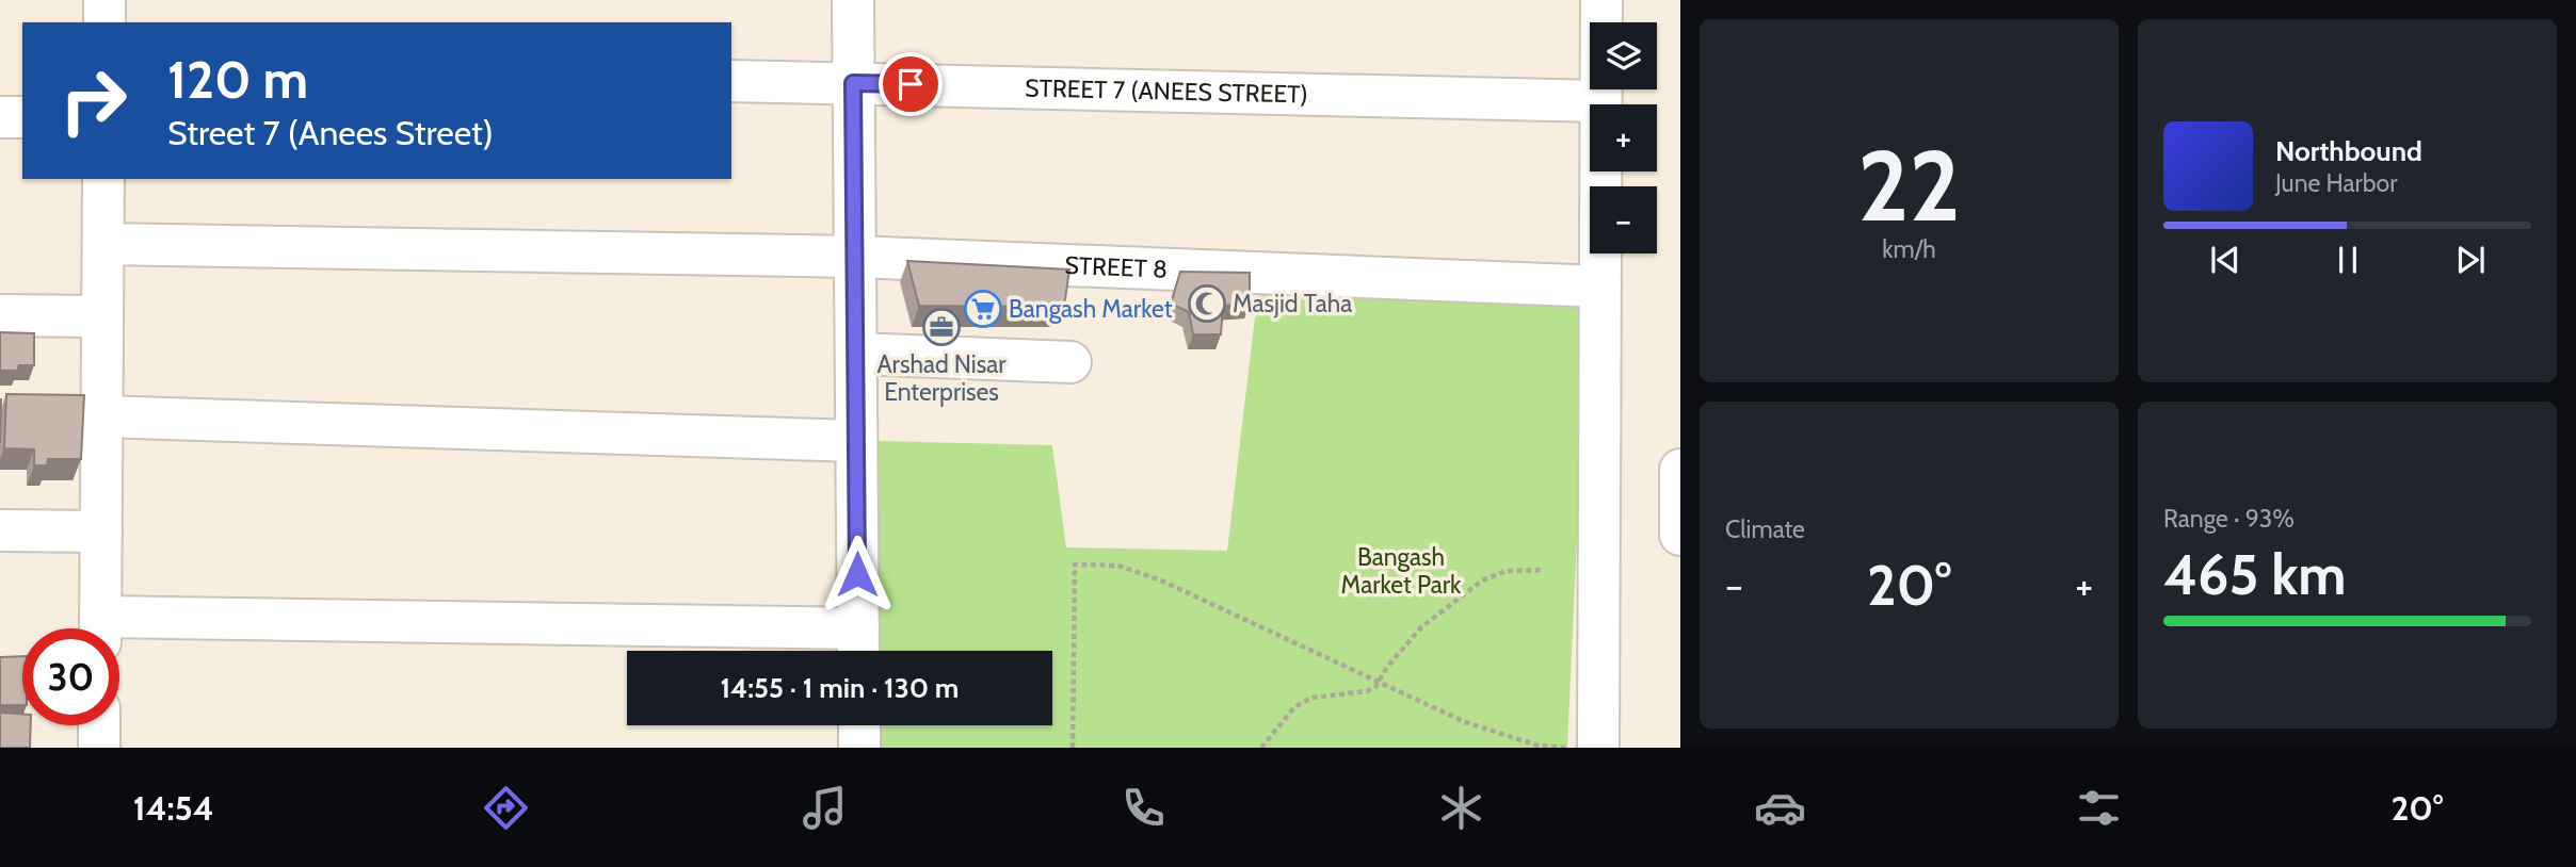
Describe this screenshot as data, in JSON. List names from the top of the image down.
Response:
{
  "streets": {
    "street": ["STREET 7 (ANEES STREET)", "STREET 8"]
  },
  "parks": ["Bangash Market Park"],
  "places": {
    "mosque": ["Masjid Taha"],
    "supermarket": ["Bangash Market"],
    "office": ["Arshad Nisar Enterprises"]
  },
  "page": {
    "tile": [
      ["22", "km/h"],
      "Climate",
      ["Range · 93%", "465 km"]
    ],
    "map_buttons": ["+", "−"],
    "turn": ["120 m", "Street 7 (Anees Street)"],
    "song": ["Northbound", "June Harbor"],
    "heat": ["−", "20°", "+"],
    "limit": "30",
    "trip": "14:55 · 1 min · 130 m",
    "tabs": ["14:54", "20°"]
  }
}
